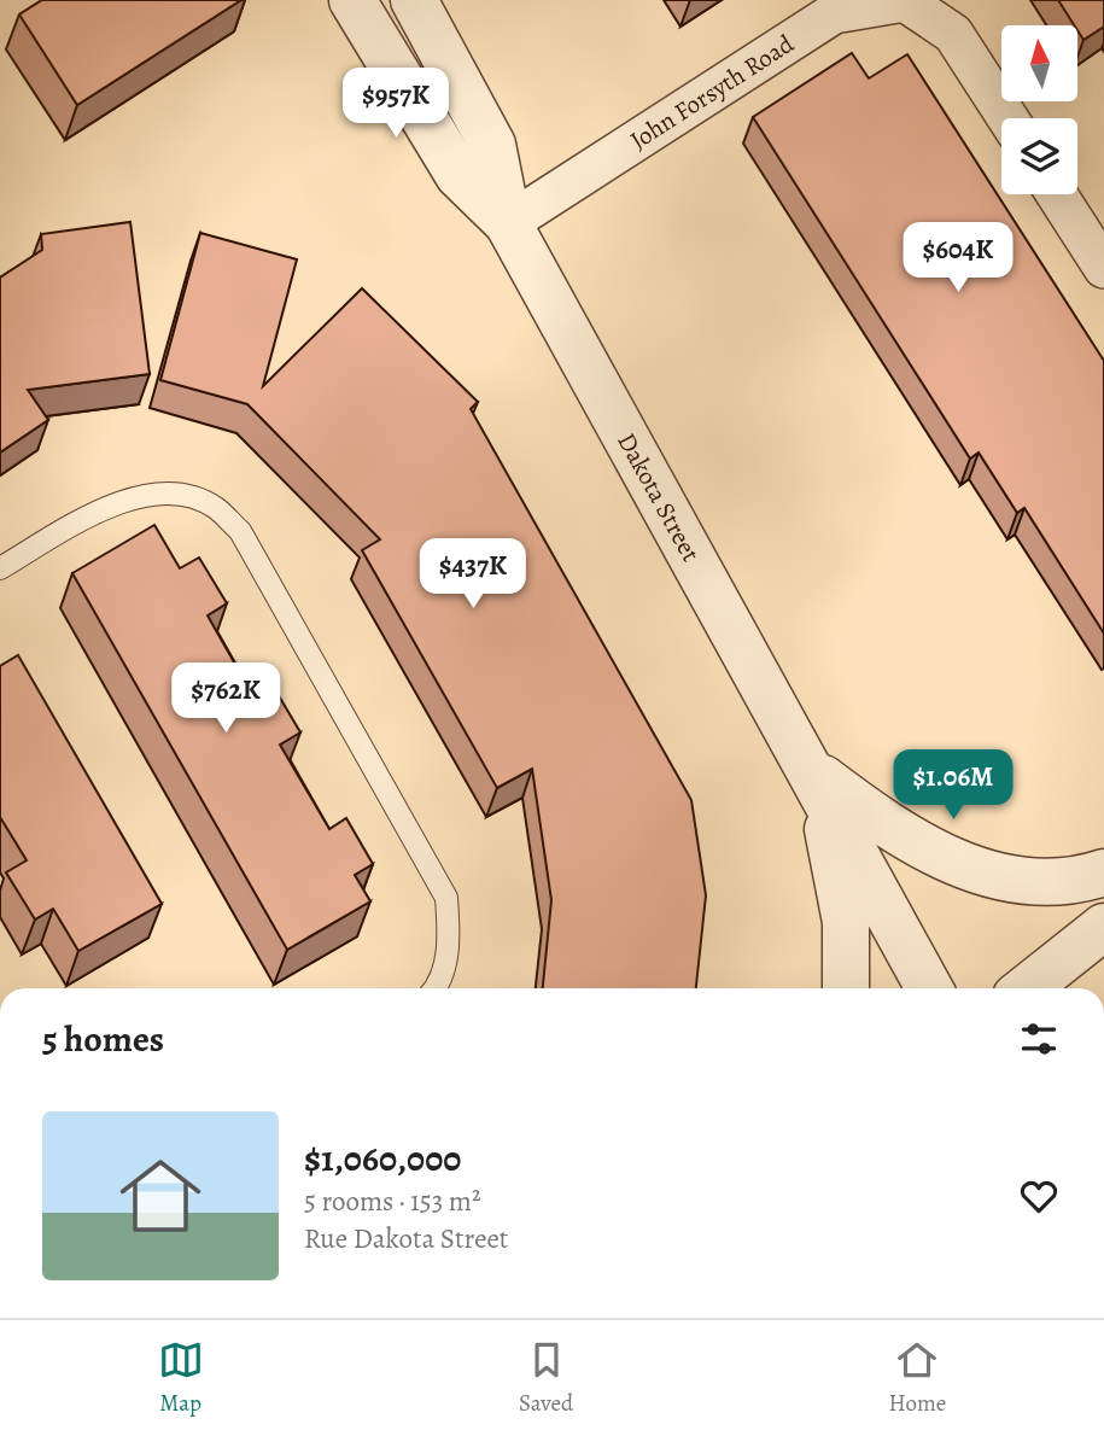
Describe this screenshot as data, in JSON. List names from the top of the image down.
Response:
{
  "streets": {
    "street": ["John Forsyth Road", "Dakota Street"]
  },
  "crossings": [
    ["John Forsyth Road", "Dakota Street"]
  ],
  "north": "top",
  "page": {
    "price": [
      "$957K",
      "$604K",
      "$437K",
      "$762K",
      "$1.06M"
    ],
    "heading": "5 homes",
    "list": [
      {
        "name": "$1,060,000",
        "note": "5 rooms · 153 m² · Rue Dakota Street"
      }
    ],
    "tabs": ["Map", "Saved", "Home"]
  }
}
